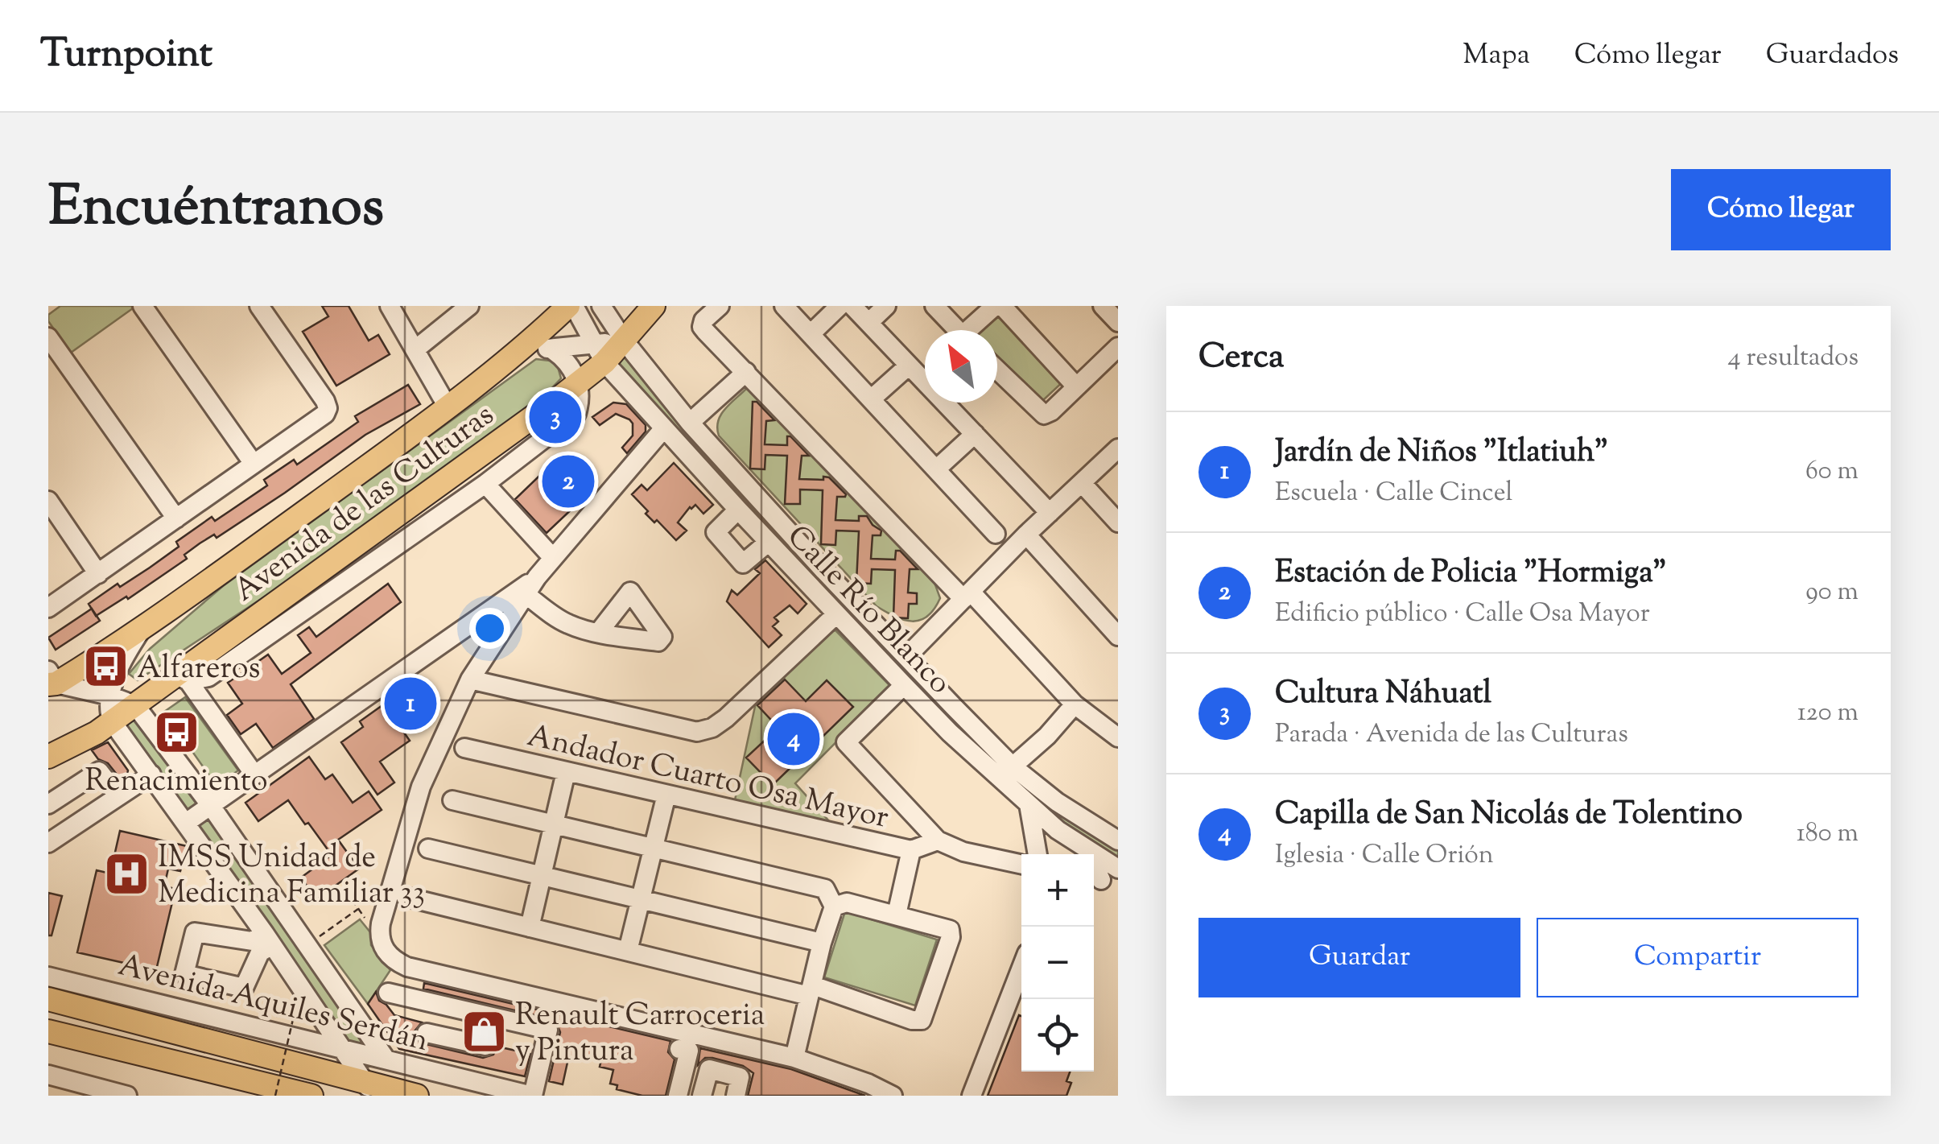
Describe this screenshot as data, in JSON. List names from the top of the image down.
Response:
{
  "streets": {
    "main road": ["Avenida de las Culturas", "Avenida Aquiles Serdán"],
    "street": ["Calle Río Blanco", "Andador Cuarto Osa Mayor"]
  },
  "crossings": [
    ["Avenida de las Culturas", "Calle Río Blanco"]
  ],
  "places": {
    "bus stop": ["Alfareros", "Renacimiento"],
    "hospital": ["IMSS Unidad de Medicina Familiar 33"],
    "shop": ["Renault Carroceria y Pintura"]
  },
  "north": "top left",
  "page": {
    "header": "Turnpoint",
    "nav": ["Mapa", "Cómo llegar", "Guardados"],
    "title": "Encuéntranos",
    "buttons": [
      "Cómo llegar",
      ["Guardar", "Compartir"]
    ],
    "heading": ["Cerca", "4 resultados"],
    "pins": [
      "3",
      "2",
      "1",
      "4"
    ],
    "list": [
      {
        "mark": "1",
        "name": "Jardín de Niños \"Itlatiuh\"",
        "note": "Escuela · Calle Cincel",
        "value": "60 m"
      },
      {
        "mark": "2",
        "name": "Estación de Policia \"Hormiga\"",
        "note": "Edificio público · Calle Osa Mayor",
        "value": "90 m"
      },
      {
        "mark": "3",
        "name": "Cultura Náhuatl",
        "note": "Parada · Avenida de las Culturas",
        "value": "120 m"
      },
      {
        "mark": "4",
        "name": "Capilla de San Nicolás de Tolentino",
        "note": "Iglesia · Calle Orión",
        "value": "180 m"
      }
    ],
    "map_buttons": ["+", "−"]
  }
}
